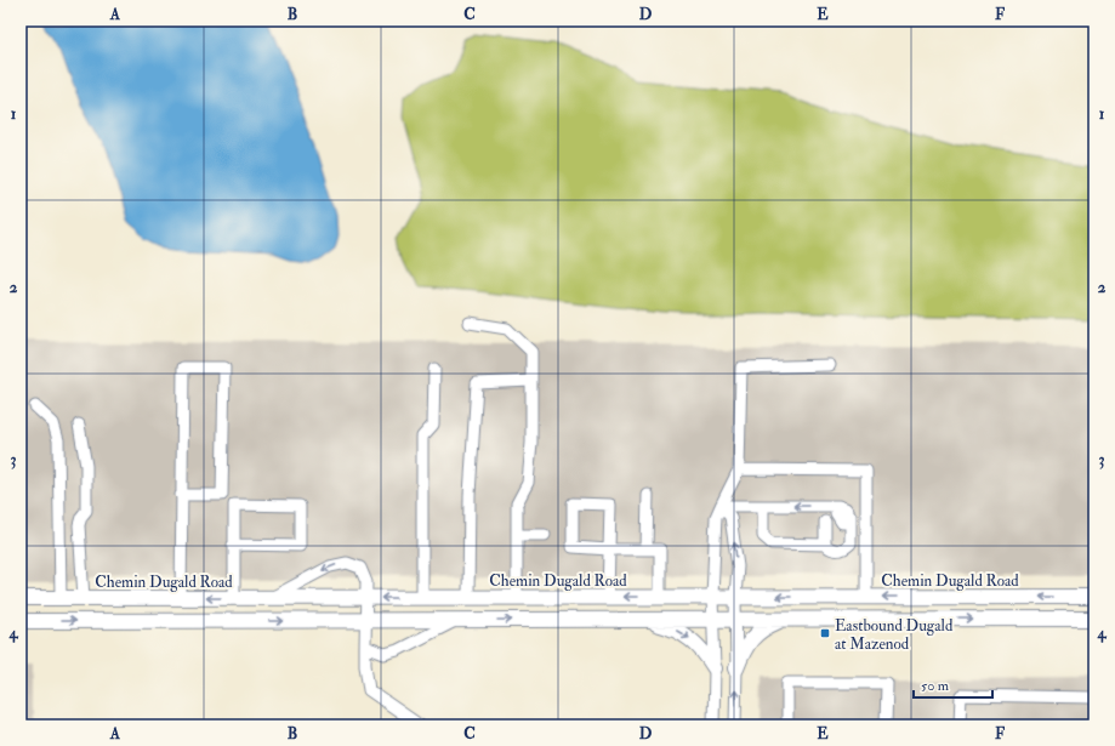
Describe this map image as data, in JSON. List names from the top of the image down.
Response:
{
  "streets": {
    "main road": ["Chemin Dugald Road"]
  },
  "places": {
    "transit": ["Eastbound Dugald at Mazenod"]
  },
  "scale_bar": "50 m",
  "grid": {
    "columns": [
      "A",
      "B",
      "C",
      "D",
      "E",
      "F"
    ],
    "rows": [
      "1",
      "2",
      "3",
      "4"
    ]
  }
}
